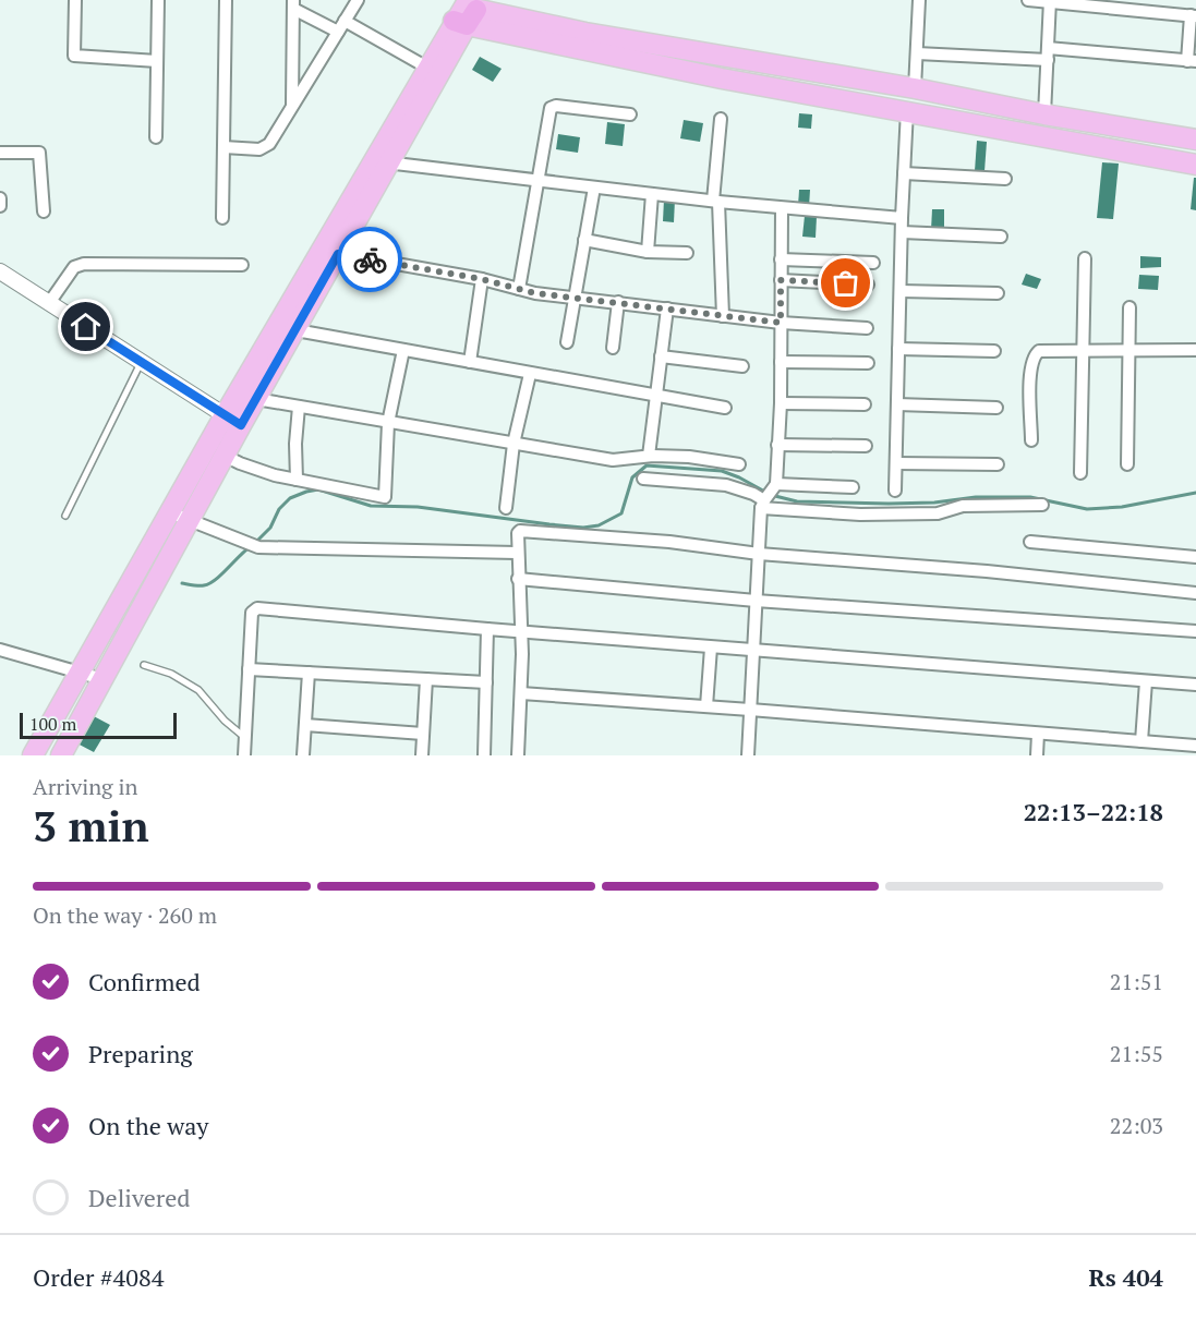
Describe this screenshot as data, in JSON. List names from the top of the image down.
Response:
{
  "scale_bar": "100 m",
  "page": {
    "scale": "100 m",
    "heading": ["3 min", "Arriving in", "22:13–22:18"],
    "panel": ["Order #4084", "Rs 404"],
    "bar": "On the way · 260 m",
    "list": [
      ["Confirmed", "21:51"],
      ["Preparing", "21:55"],
      ["On the way", "22:03"],
      "Delivered"
    ]
  }
}
